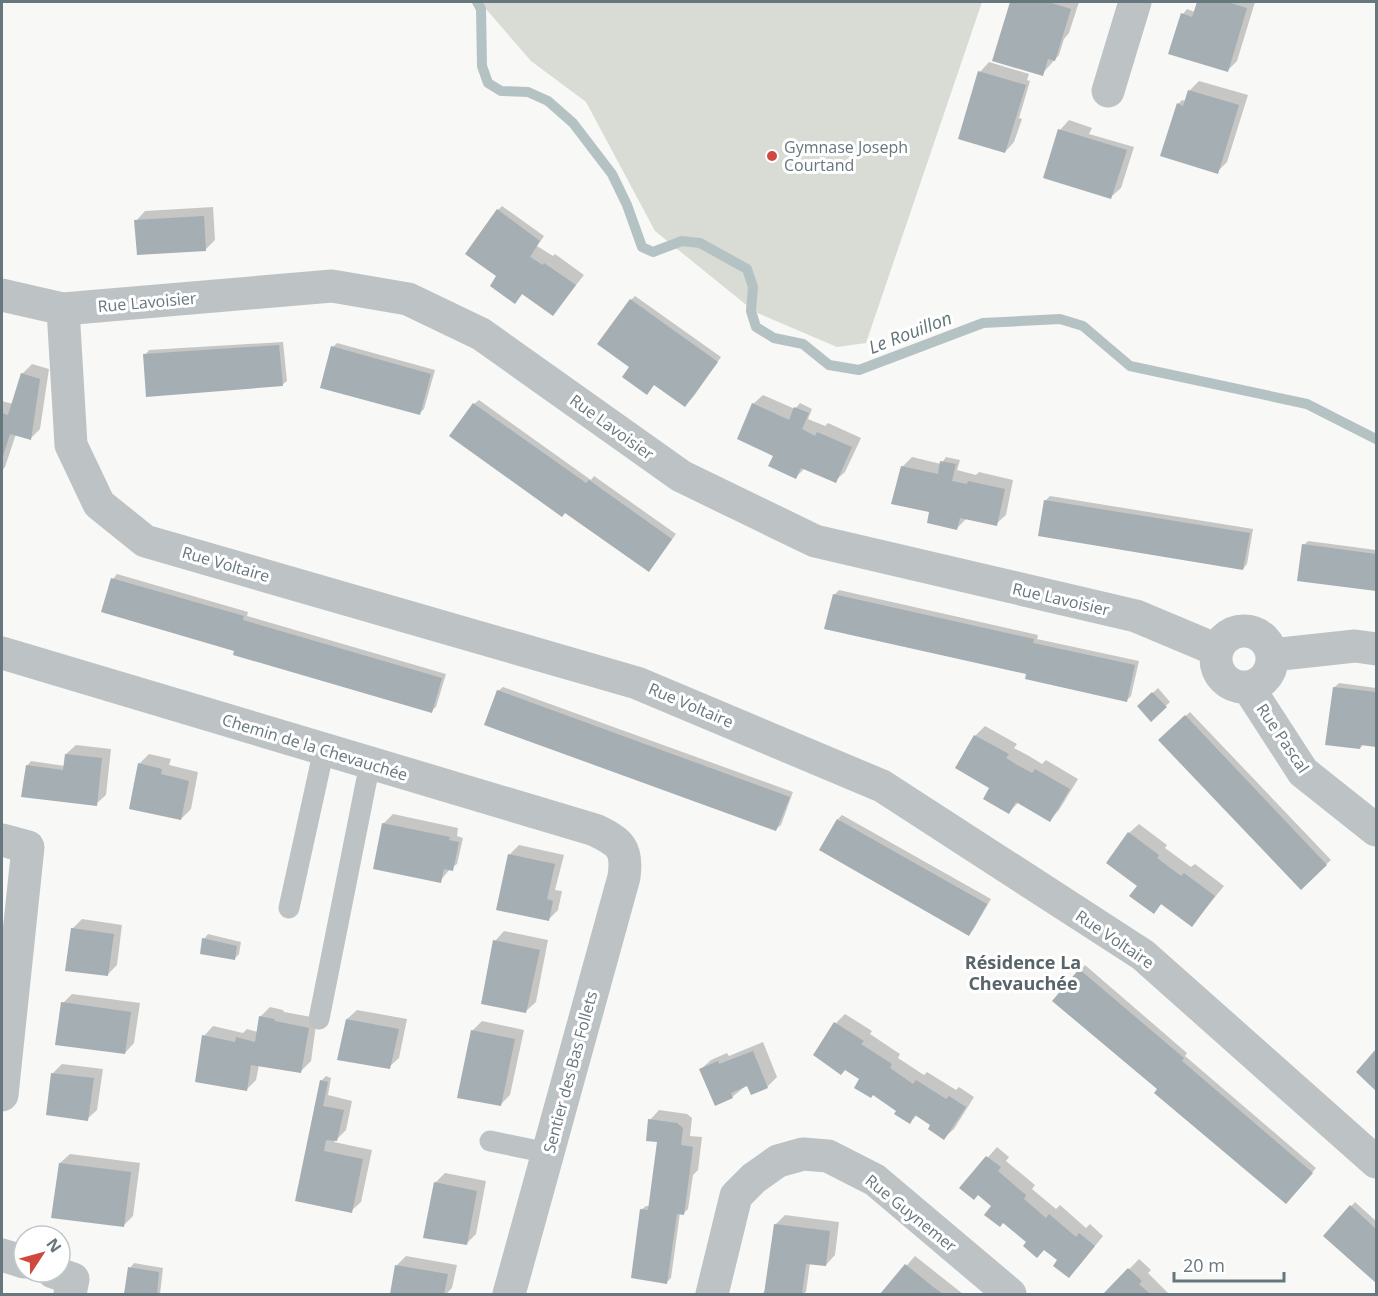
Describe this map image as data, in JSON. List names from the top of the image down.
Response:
{
  "streets": {
    "street": [
      "Rue Lavoisier",
      "Rue Voltaire",
      "Rue Pascal",
      "Chemin de la Chevauchée",
      "Sentier des Bas Follets",
      "Rue Guynemer"
    ]
  },
  "crossings": [
    ["Rue Lavoisier", "Rue Voltaire"],
    ["Rue Lavoisier", "Rue Pascal"],
    ["Chemin de la Chevauchée", "Sentier des Bas Follets"]
  ],
  "districts": ["Résidence La Chevauchée"],
  "water": ["Le Rouillon"],
  "places": ["Gymnase Joseph Courtand"],
  "scale_bar": "20 m",
  "north": "top right"
}
